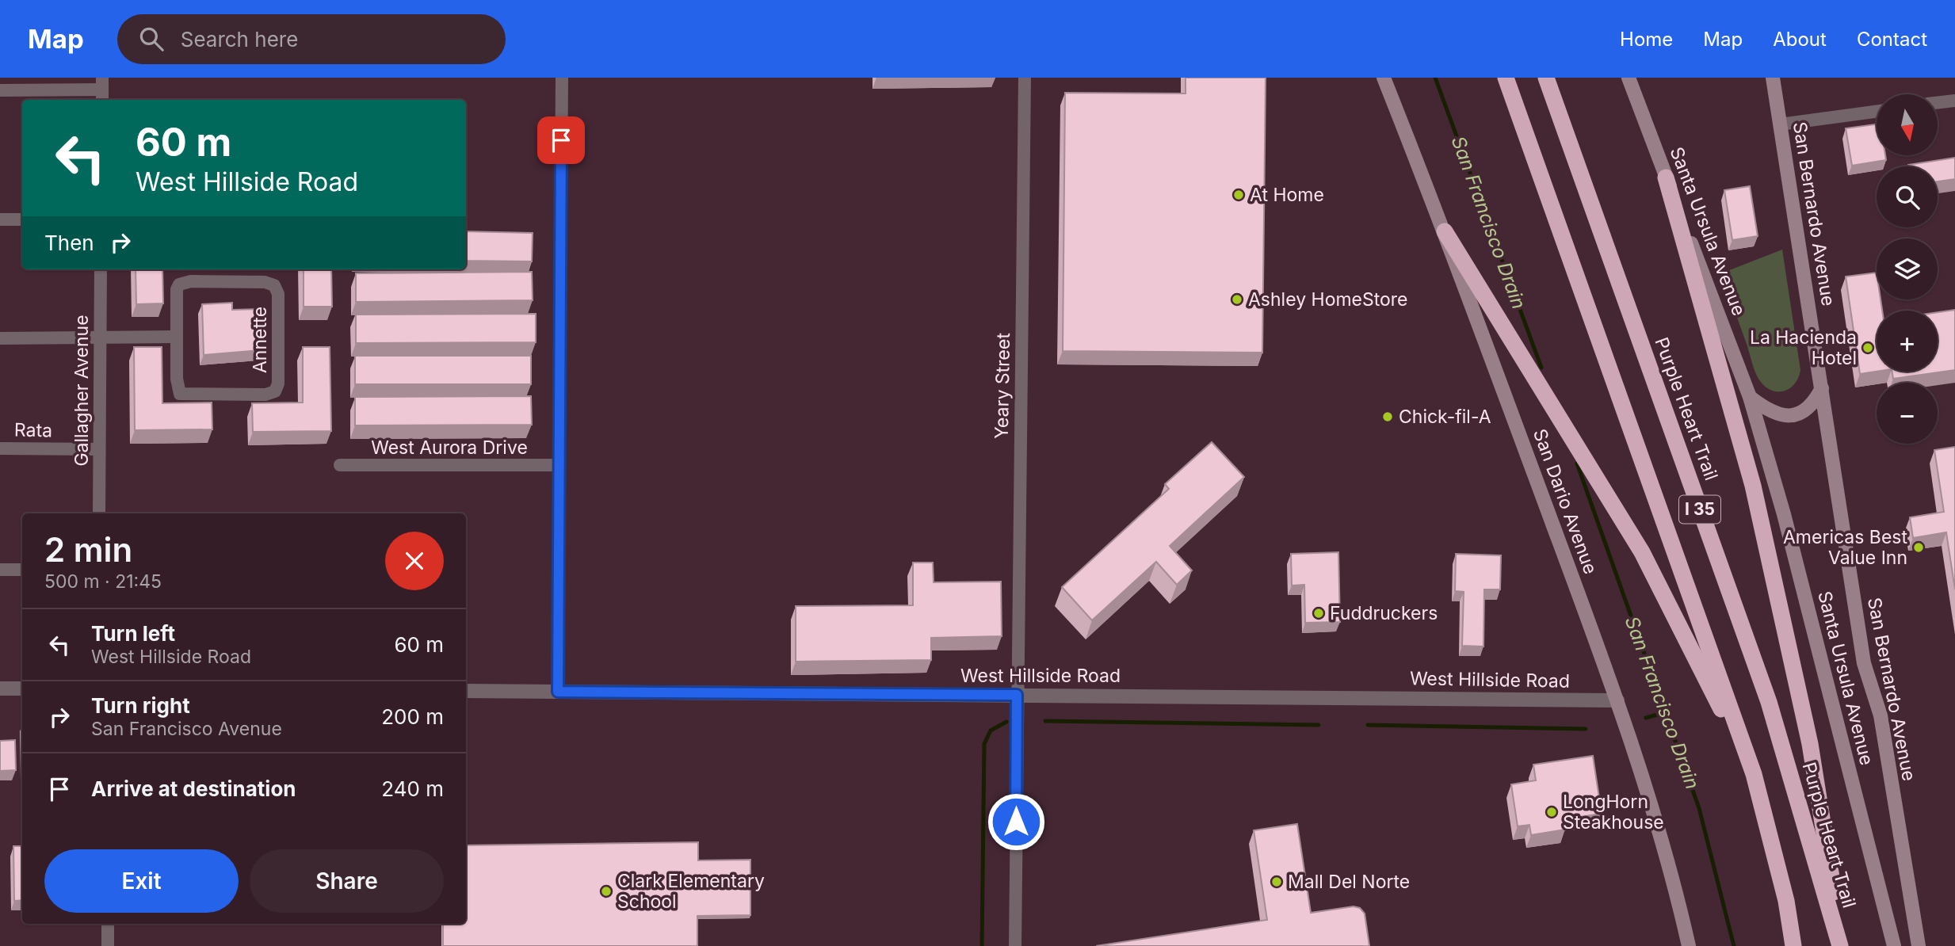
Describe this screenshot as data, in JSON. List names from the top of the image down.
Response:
{
  "streets": {
    "highway": ["Purple Heart Trail", "I 35"],
    "main road": ["San Bernardo Avenue", "Santa Ursula Avenue", "San Dario Avenue"],
    "street": [
      "Annette",
      "Yeary Street",
      "Gallagher Avenue",
      "Rata",
      "West Aurora Drive",
      "West Hillside Road"
    ]
  },
  "crossings": [
    ["Yeary Street", "West Hillside Road"],
    ["Gallagher Avenue", "Rata"],
    ["San Dario Avenue", "West Hillside Road"]
  ],
  "water": ["San Francisco Drain"],
  "places": [
    "At Home",
    "Ashley HomeStore",
    "La Hacienda Hotel",
    "Chick-fil-A",
    "Americas Best Value Inn",
    "Fuddruckers",
    "LongHorn Steakhouse",
    "Mall Del Norte",
    "Clark Elementary School"
  ],
  "north": "bottom",
  "page": {
    "header": "Map",
    "search": "Search here",
    "nav": [
      "Home",
      "Map",
      "About",
      "Contact"
    ],
    "map_buttons": ["+", "−"],
    "turn": ["60 m", "West Hillside Road"],
    "then": "Then",
    "heading": ["2 min", "500 m · 21:45"],
    "list": [
      {
        "name": "Turn left",
        "note": "West Hillside Road",
        "value": "60 m"
      },
      {
        "name": "Turn right",
        "note": "San Francisco Avenue",
        "value": "200 m"
      },
      {
        "name": "Arrive at destination",
        "value": "240 m"
      }
    ],
    "buttons": ["Exit", "Share"]
  }
}
